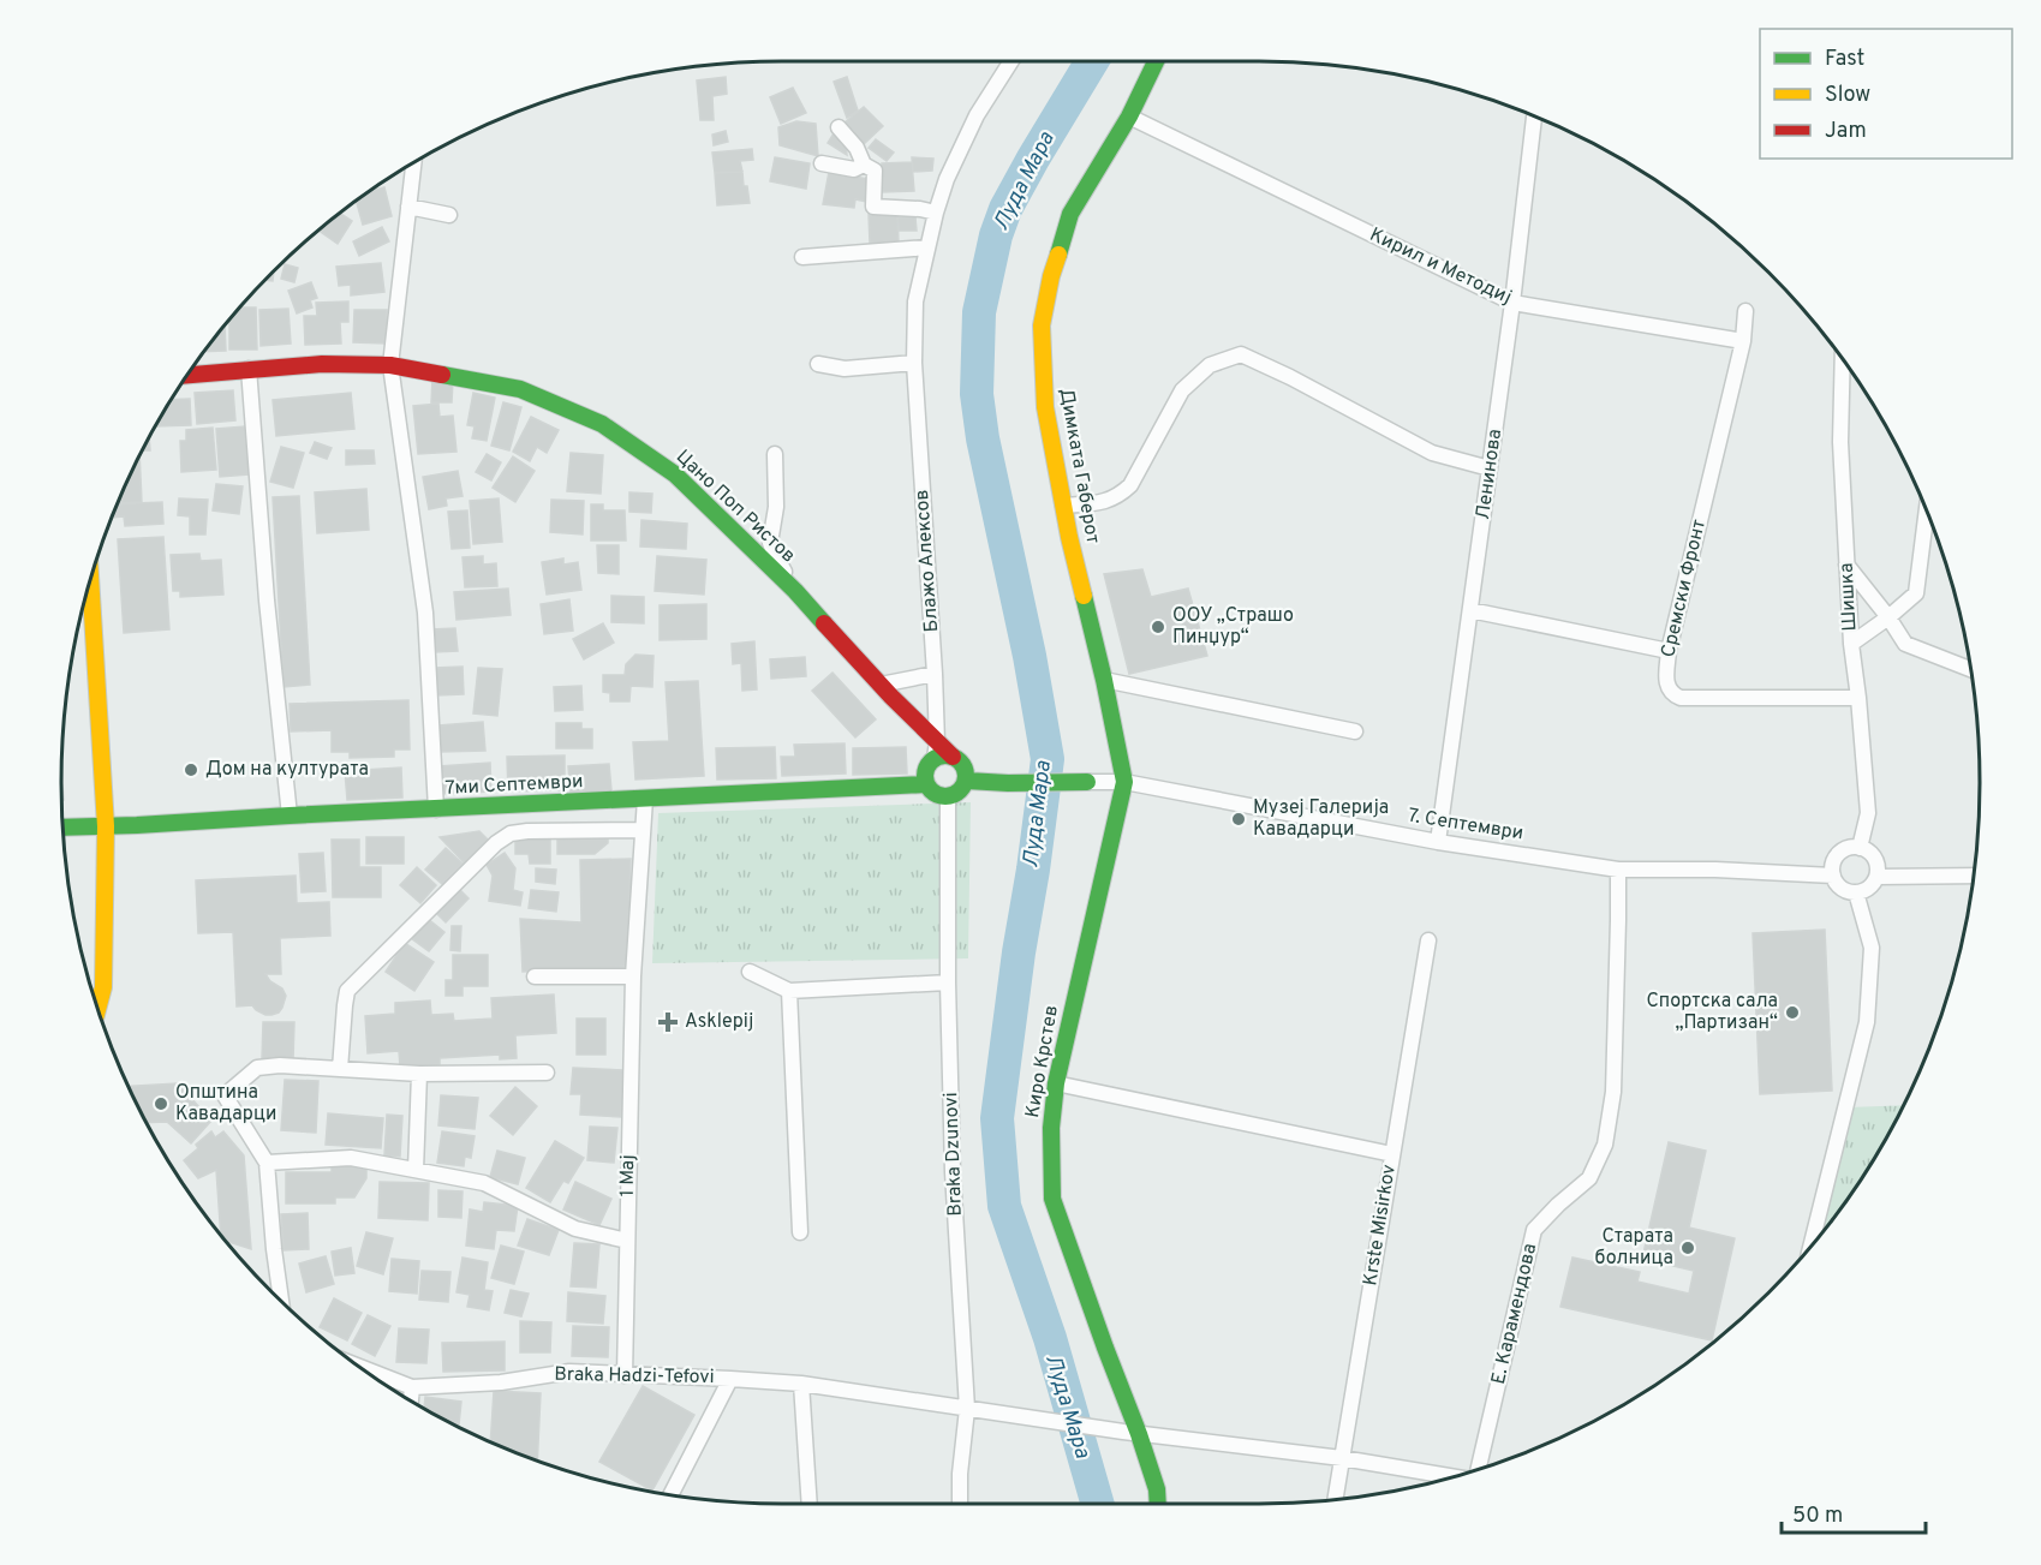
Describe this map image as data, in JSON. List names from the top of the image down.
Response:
{
  "streets": {
    "street": [
      "Кирил и Методиј",
      "Димката Габерот",
      "Ленинова",
      "Цано Поп Ристов",
      "Блажо Алексов",
      "Сремски Фронт",
      "Шишка",
      "7ми Септември",
      "7. Септември",
      "Киро Крстев",
      "Braka Dzunovi",
      "1 Maj",
      "Krste Misirkov",
      "Е. Карамендова",
      "Braka Hadzi-Tefovi"
    ]
  },
  "crossings": [
    ["Кирил и Методиј", "Димката Габерот"],
    ["Кирил и Методиј", "Ленинова"],
    ["Кирил и Методиј", "Сремски Фронт"],
    ["Димката Габерот", "7. Септември"],
    ["Димката Габерот", "Киро Крстев"],
    ["Ленинова", "7. Септември"],
    ["Цано Поп Ристов", "Блажо Алексов"],
    ["Цано Поп Ристов", "7ми Септември"],
    ["Цано Поп Ристов", "7. Септември"],
    ["Цано Поп Ристов", "Braka Dzunovi"],
    ["Блажо Алексов", "7ми Септември"],
    ["Блажо Алексов", "7. Септември"],
    ["Блажо Алексов", "Braka Dzunovi"],
    ["Сремски Фронт", "Шишка"],
    ["Шишка", "7. Септември"],
    ["7ми Септември", "7. Септември"],
    ["7ми Септември", "Braka Dzunovi"],
    ["7ми Септември", "1 Maj"],
    ["7. Септември", "Киро Крстев"],
    ["7. Септември", "Braka Dzunovi"],
    ["7. Септември", "Е. Карамендова"],
    ["Киро Крстев", "Braka Hadzi-Tefovi"],
    ["Braka Dzunovi", "Braka Hadzi-Tefovi"],
    ["1 Maj", "Braka Hadzi-Tefovi"],
    ["Krste Misirkov", "Braka Hadzi-Tefovi"]
  ],
  "water": ["Луда Мара"],
  "places": {
    "other": [
      "ООУ „Страшо Пинџур“",
      "Дом на културата",
      "Музеј Галерија Кавадарци",
      "Спортска сала „Партизан“",
      "Општина Кавадарци",
      "Старата болница"
    ],
    "health": ["Asklepij"]
  },
  "legend": ["Fast", "Slow", "Jam"],
  "scale_bar": "50 m"
}
